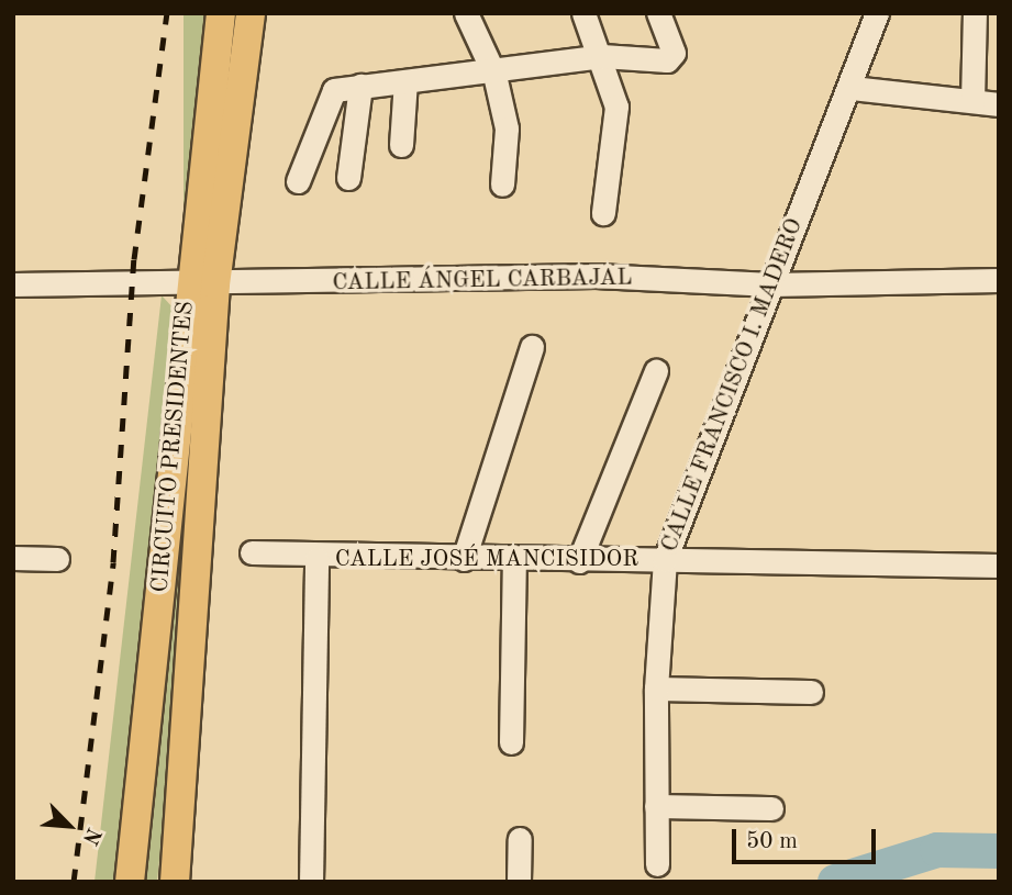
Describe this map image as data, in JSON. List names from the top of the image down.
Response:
{
  "streets": {
    "main road": ["CIRCUITO PRESIDENTES"],
    "street": ["CALLE ÁNGEL CARBAJAL", "CALLE FRANCISCO I. MADERO", "CALLE JOSÉ MANCISIDOR"]
  },
  "crossings": [
    ["CALLE ÁNGEL CARBAJAL", "CALLE FRANCISCO I. MADERO"],
    ["CALLE ÁNGEL CARBAJAL", "CIRCUITO PRESIDENTES"],
    ["CALLE FRANCISCO I. MADERO", "CALLE JOSÉ MANCISIDOR"]
  ],
  "scale_bar": "50 m",
  "north": "bottom right"
}
